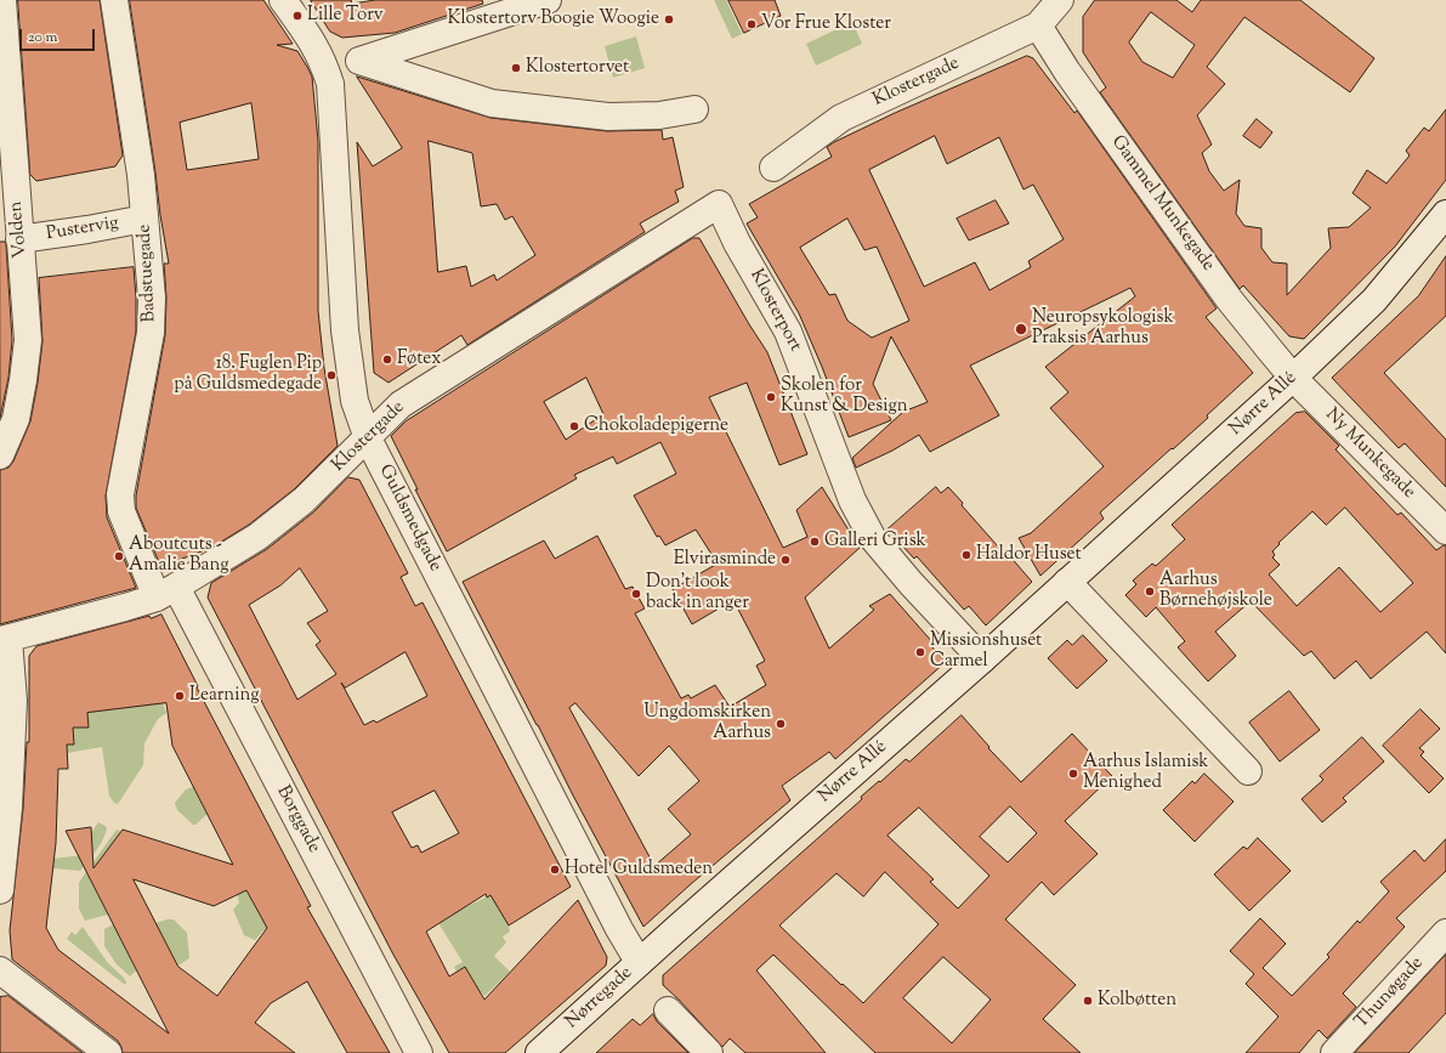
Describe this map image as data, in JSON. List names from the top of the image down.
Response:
{
  "streets": {
    "street": [
      "Klostergade",
      "Gammel Munkegade",
      "Volden",
      "Pustervig",
      "Badstuegade",
      "Klosterport",
      "Nørre Allé",
      "Ny Munkegade",
      "Guldsmedgade",
      "Borggade",
      "Thunøgade",
      "Nørregade"
    ]
  },
  "crossings": [
    ["Klostergade", "Gammel Munkegade"],
    ["Klostergade", "Badstuegade"],
    ["Klostergade", "Klosterport"],
    ["Klostergade", "Guldsmedgade"],
    ["Klostergade", "Borggade"],
    ["Gammel Munkegade", "Nørre Allé"],
    ["Gammel Munkegade", "Ny Munkegade"],
    ["Volden", "Pustervig"],
    ["Pustervig", "Badstuegade"],
    ["Badstuegade", "Borggade"],
    ["Klosterport", "Nørre Allé"],
    ["Nørre Allé", "Ny Munkegade"],
    ["Nørre Allé", "Guldsmedgade"],
    ["Nørre Allé", "Nørregade"],
    ["Guldsmedgade", "Nørregade"]
  ],
  "places": [
    "Lille Torv",
    "Klostertorv Boogie Woogie",
    "Vor Frue Kloster",
    "Klostertorvet",
    "Neuropsykologisk Praksis Aarhus",
    "Føtex",
    "18. Fuglen Pip på Guldsmedegade",
    "Skolen for Kunst & Design",
    "Chokoladepigerne",
    "Galleri Grisk",
    "Haldor Huset",
    "Aboutcuts - Amalie Bang",
    "Elvirasminde",
    "Aarhus Børnehøjskole",
    "Don't look back in anger",
    "Missionshuset Carmel",
    "Learning",
    "Ungdomskirken Aarhus",
    "Aarhus Islamisk Menighed",
    "Hotel Guldsmeden",
    "Kolbøtten"
  ],
  "scale_bar": "20 m"
}
